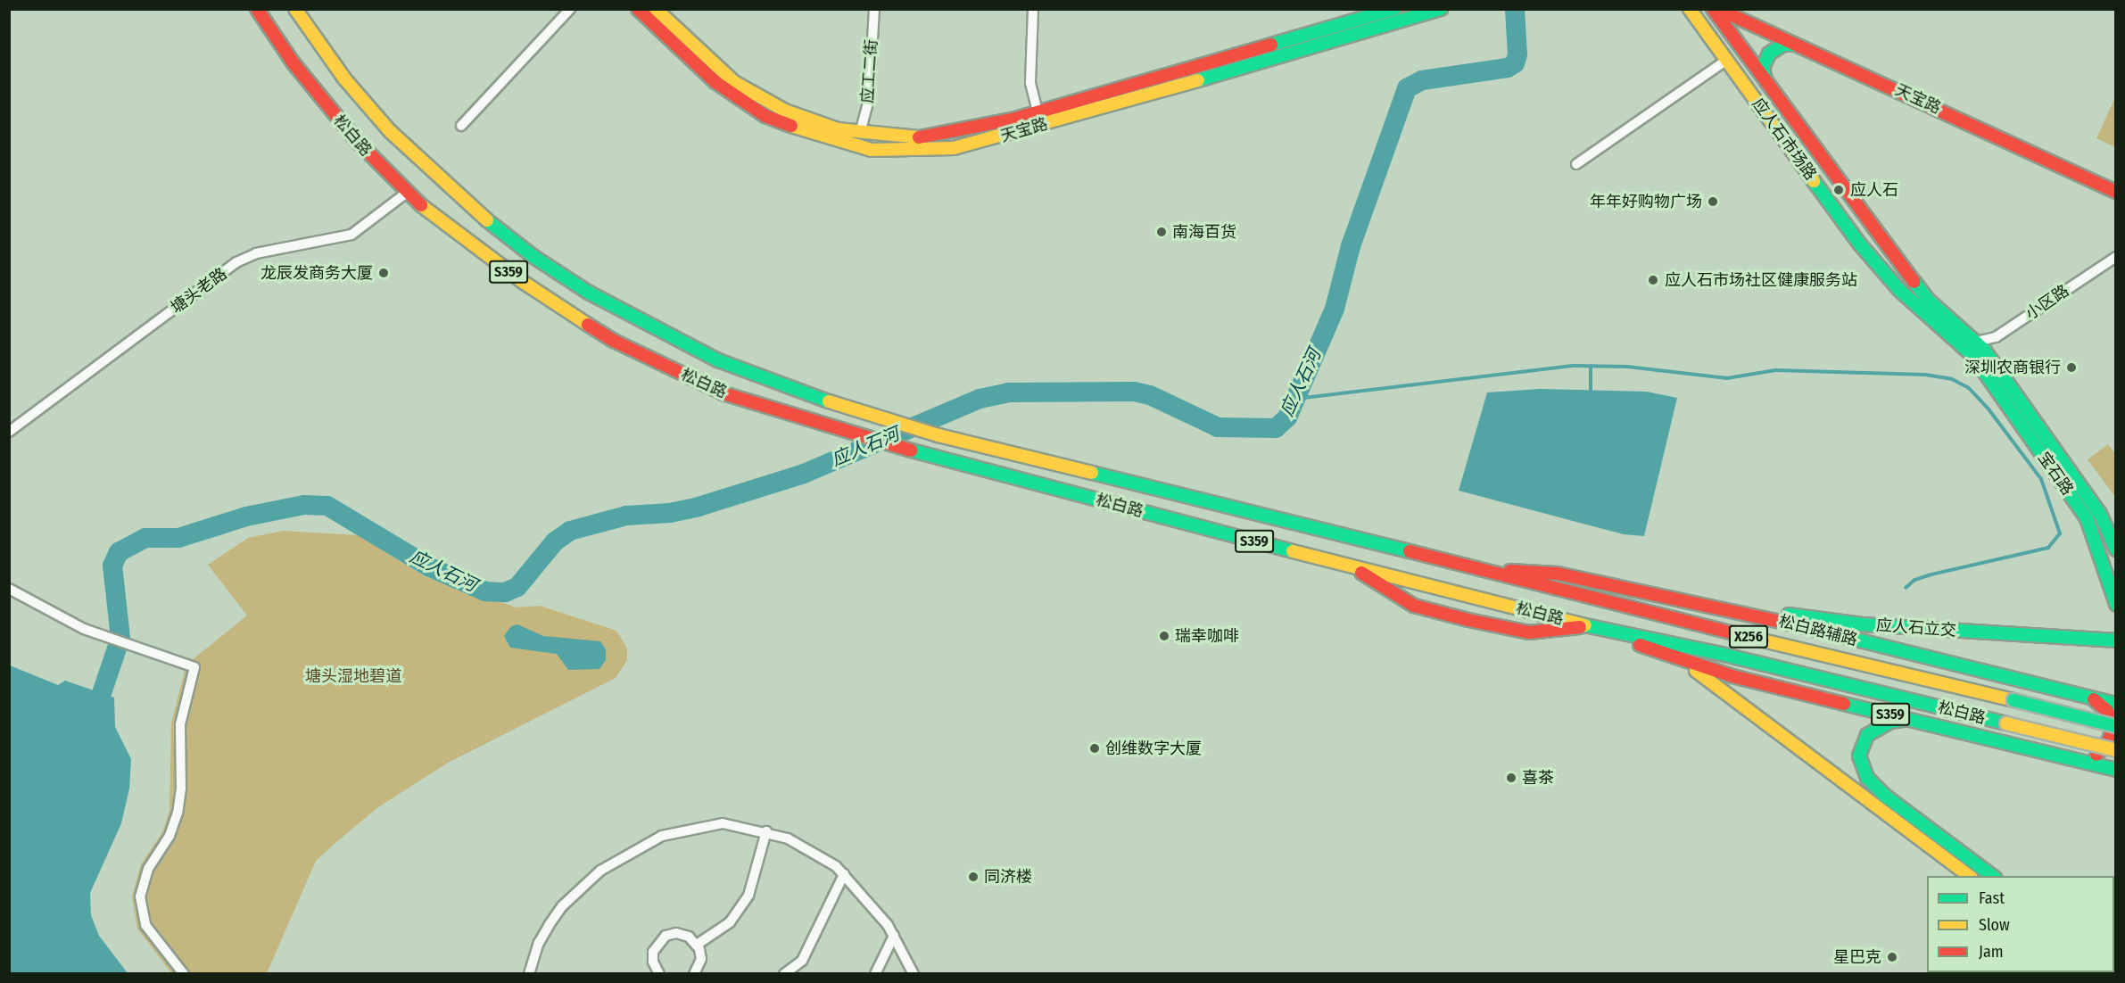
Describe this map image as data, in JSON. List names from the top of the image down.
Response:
{
  "streets": {
    "main road": [
      "天宝路",
      "松白路",
      "应人石市场路",
      "S359",
      "宝石路",
      "应人石立交",
      "松白路辅路",
      "X256"
    ],
    "street": ["应工二街", "塘头老路", "小区路"]
  },
  "crossings": [
    ["应工二街", "天宝路"],
    ["松白路", "S359"],
    ["松白路", "塘头老路"],
    ["松白路", "松白路辅路"],
    ["应人石市场路", "小区路"],
    ["应人石市场路", "宝石路"],
    ["小区路", "宝石路"],
    ["应人石立交", "松白路辅路"]
  ],
  "water": ["应人石河"],
  "parks": ["塘头湿地碧道"],
  "places": [
    "应人石",
    "年年好购物广场",
    "南海百货",
    "龙辰发商务大厦",
    "应人石市场社区健康服务站",
    "深圳农商银行",
    "瑞幸咖啡",
    "创维数字大厦",
    "喜茶",
    "同济楼",
    "星巴克"
  ],
  "legend": ["Fast", "Slow", "Jam"]
}
